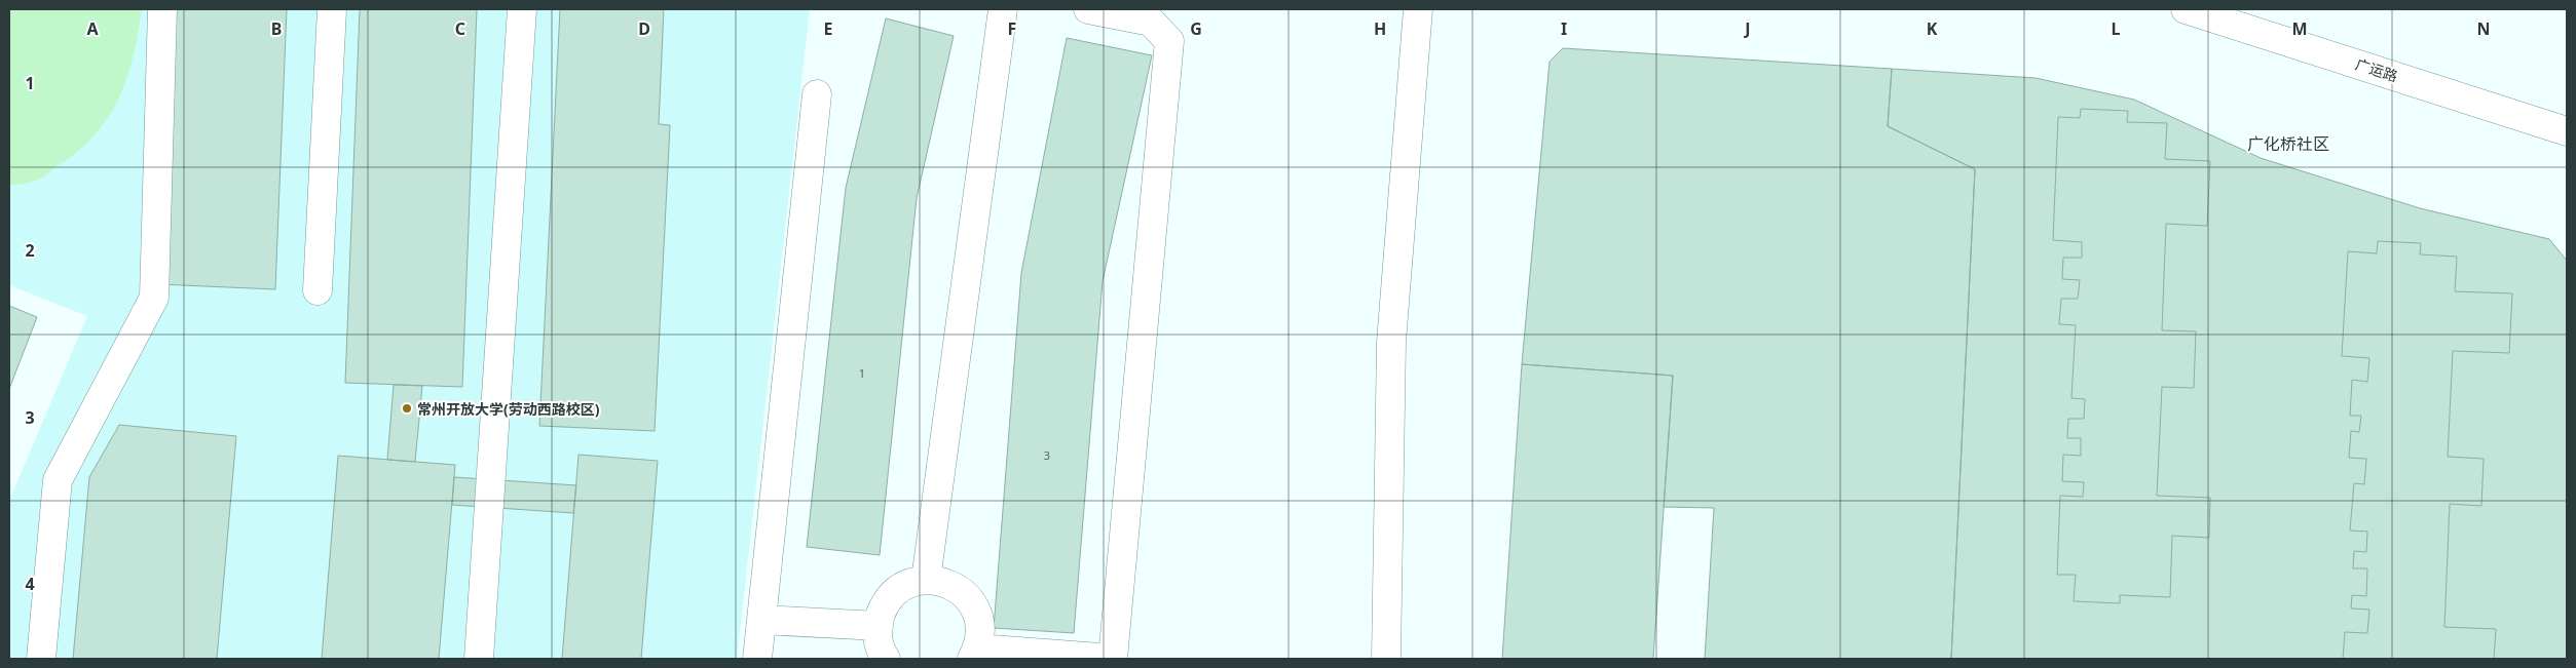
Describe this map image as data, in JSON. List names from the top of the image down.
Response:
{
  "streets": {
    "street": ["广运路"]
  },
  "districts": ["广化桥社区"],
  "places": ["常州开放大学(劳动西路校区)"],
  "house_numbers": ["1", "3"],
  "grid": {
    "columns": [
      "A",
      "B",
      "C",
      "D",
      "E",
      "F",
      "G",
      "H",
      "I",
      "J",
      "K",
      "L",
      "M",
      "N"
    ],
    "rows": [
      "1",
      "2",
      "3",
      "4"
    ]
  }
}
